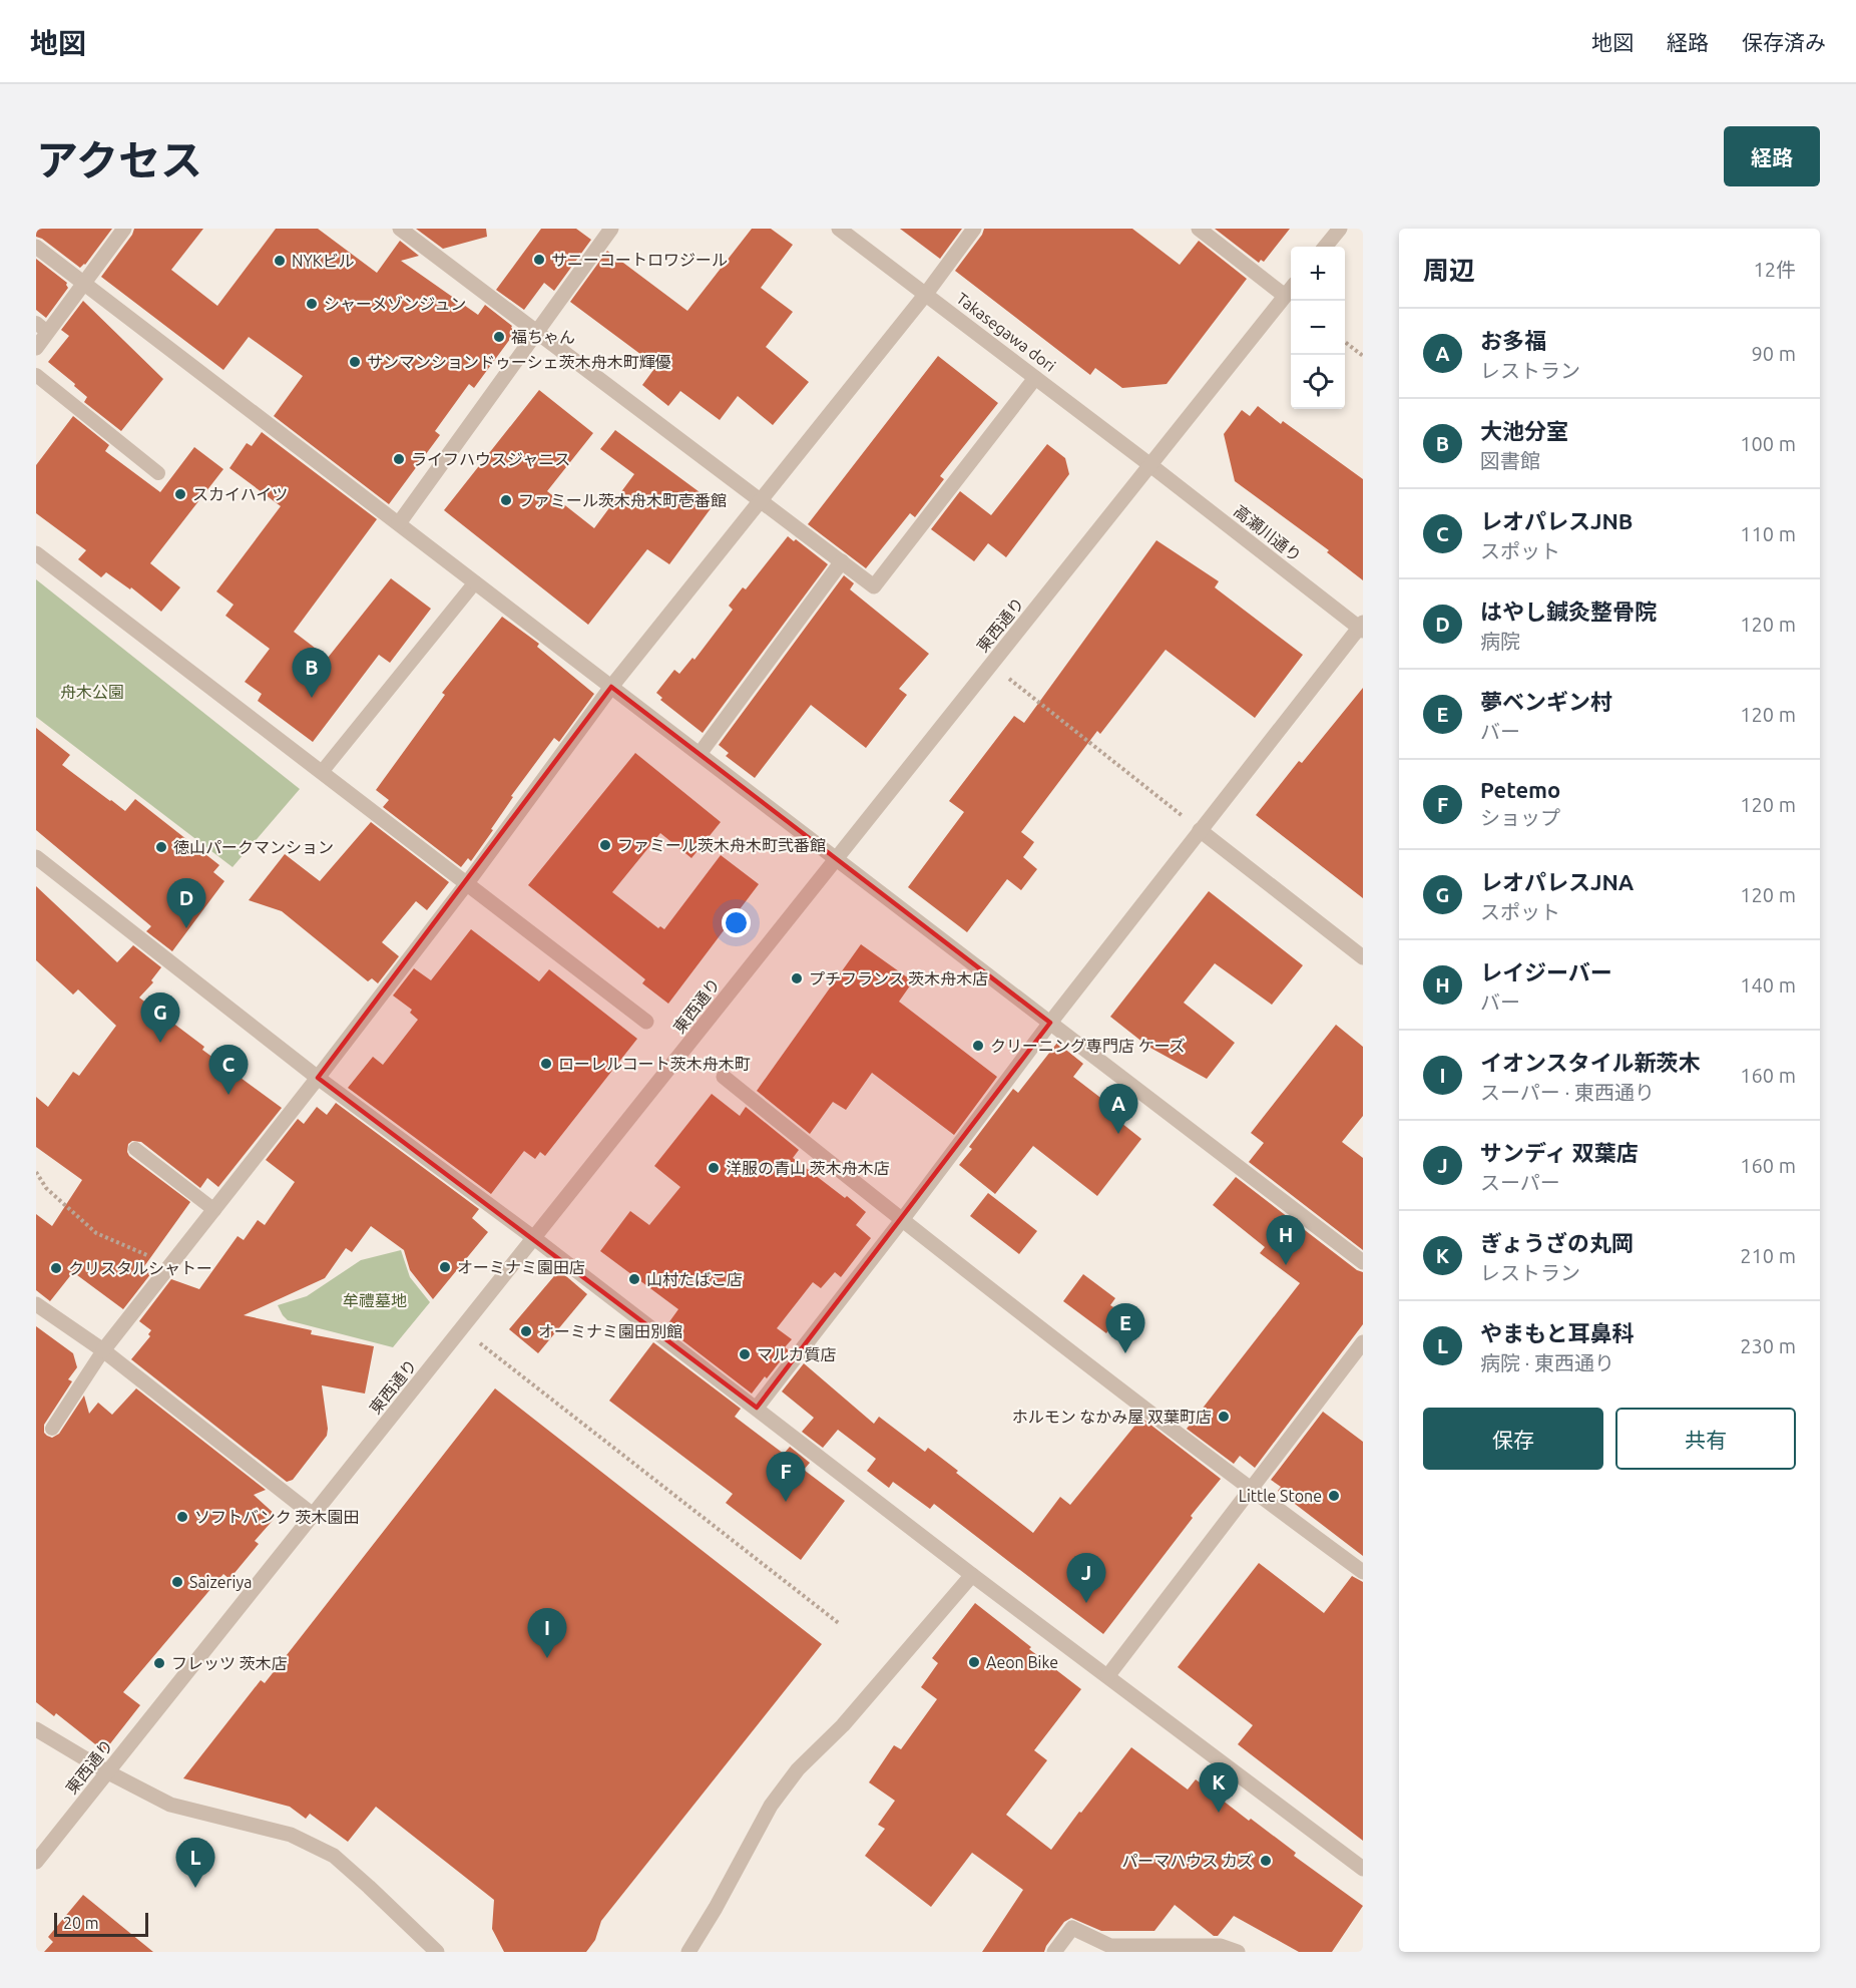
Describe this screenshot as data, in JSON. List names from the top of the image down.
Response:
{
  "streets": {
    "street": ["Takasegawa dori", "高瀬川通り", "東西通り"]
  },
  "crossings": [
    ["Takasegawa dori", "高瀬川通り"],
    ["Takasegawa dori", "東西通り"],
    ["高瀬川通り", "東西通り"]
  ],
  "parks": ["舟木公園", "牟禮墓地"],
  "places": [
    "サニーコートロワジール",
    "NYKビル",
    "シャーメゾンジュン",
    "福ちゃん",
    "サンマンションドゥーシェ茨木舟木町輝優",
    "ライフハウスジャニス",
    "スカイハイツ",
    "ファミール茨木舟木町壱番館",
    "ファミール茨木舟木町弐番館",
    "徳山パークマンション",
    "プチフランス 茨木舟木店",
    "クリーニング専門店 ケーズ",
    "ローレルコート茨木舟木町",
    "洋服の青山 茨木舟木店",
    "オーミナミ園田店",
    "クリスタルシャトー",
    "山村たばこ店",
    "オーミナミ園田別館",
    "マルカ質店",
    "ホルモン なかみ屋 双葉町店",
    "Little Stone",
    "ソフトバンク 茨木園田",
    "Saizeriya",
    "Aeon Bike",
    "フレッツ 茨木店",
    "パーマハウス カズ"
  ],
  "scale_bar": "20 m",
  "page": {
    "header": "地図",
    "nav": ["地図", "経路", "保存済み"],
    "title": "アクセス",
    "buttons": [
      "経路",
      ["保存", "共有"]
    ],
    "heading": ["周辺", "12件"],
    "map_buttons": ["+", "−"],
    "list": [
      {
        "mark": "A",
        "name": "お多福",
        "note": "レストラン",
        "value": "90 m"
      },
      {
        "mark": "B",
        "name": "大池分室",
        "note": "図書館",
        "value": "100 m"
      },
      {
        "mark": "C",
        "name": "レオパレスJNB",
        "note": "スポット",
        "value": "110 m"
      },
      {
        "mark": "D",
        "name": "はやし鍼灸整骨院",
        "note": "病院",
        "value": "120 m"
      },
      {
        "mark": "E",
        "name": "夢ベンギン村",
        "note": "バー",
        "value": "120 m"
      },
      {
        "mark": "F",
        "name": "Petemo",
        "note": "ショップ",
        "value": "120 m"
      },
      {
        "mark": "G",
        "name": "レオパレスJNA",
        "note": "スポット",
        "value": "120 m"
      },
      {
        "mark": "H",
        "name": "レイジーバー",
        "note": "バー",
        "value": "140 m"
      },
      {
        "mark": "I",
        "name": "イオンスタイル新茨木",
        "note": "スーパー · 東西通り",
        "value": "160 m"
      },
      {
        "mark": "J",
        "name": "サンディ 双葉店",
        "note": "スーパー",
        "value": "160 m"
      },
      {
        "mark": "K",
        "name": "ぎょうざの丸岡",
        "note": "レストラン",
        "value": "210 m"
      },
      {
        "mark": "L",
        "name": "やまもと耳鼻科",
        "note": "病院 · 東西通り",
        "value": "230 m"
      }
    ],
    "pins": [
      "B",
      "D",
      "G",
      "C",
      "A",
      "H",
      "E",
      "F",
      "J",
      "I",
      "K",
      "L"
    ],
    "scale": "20 m"
  }
}
